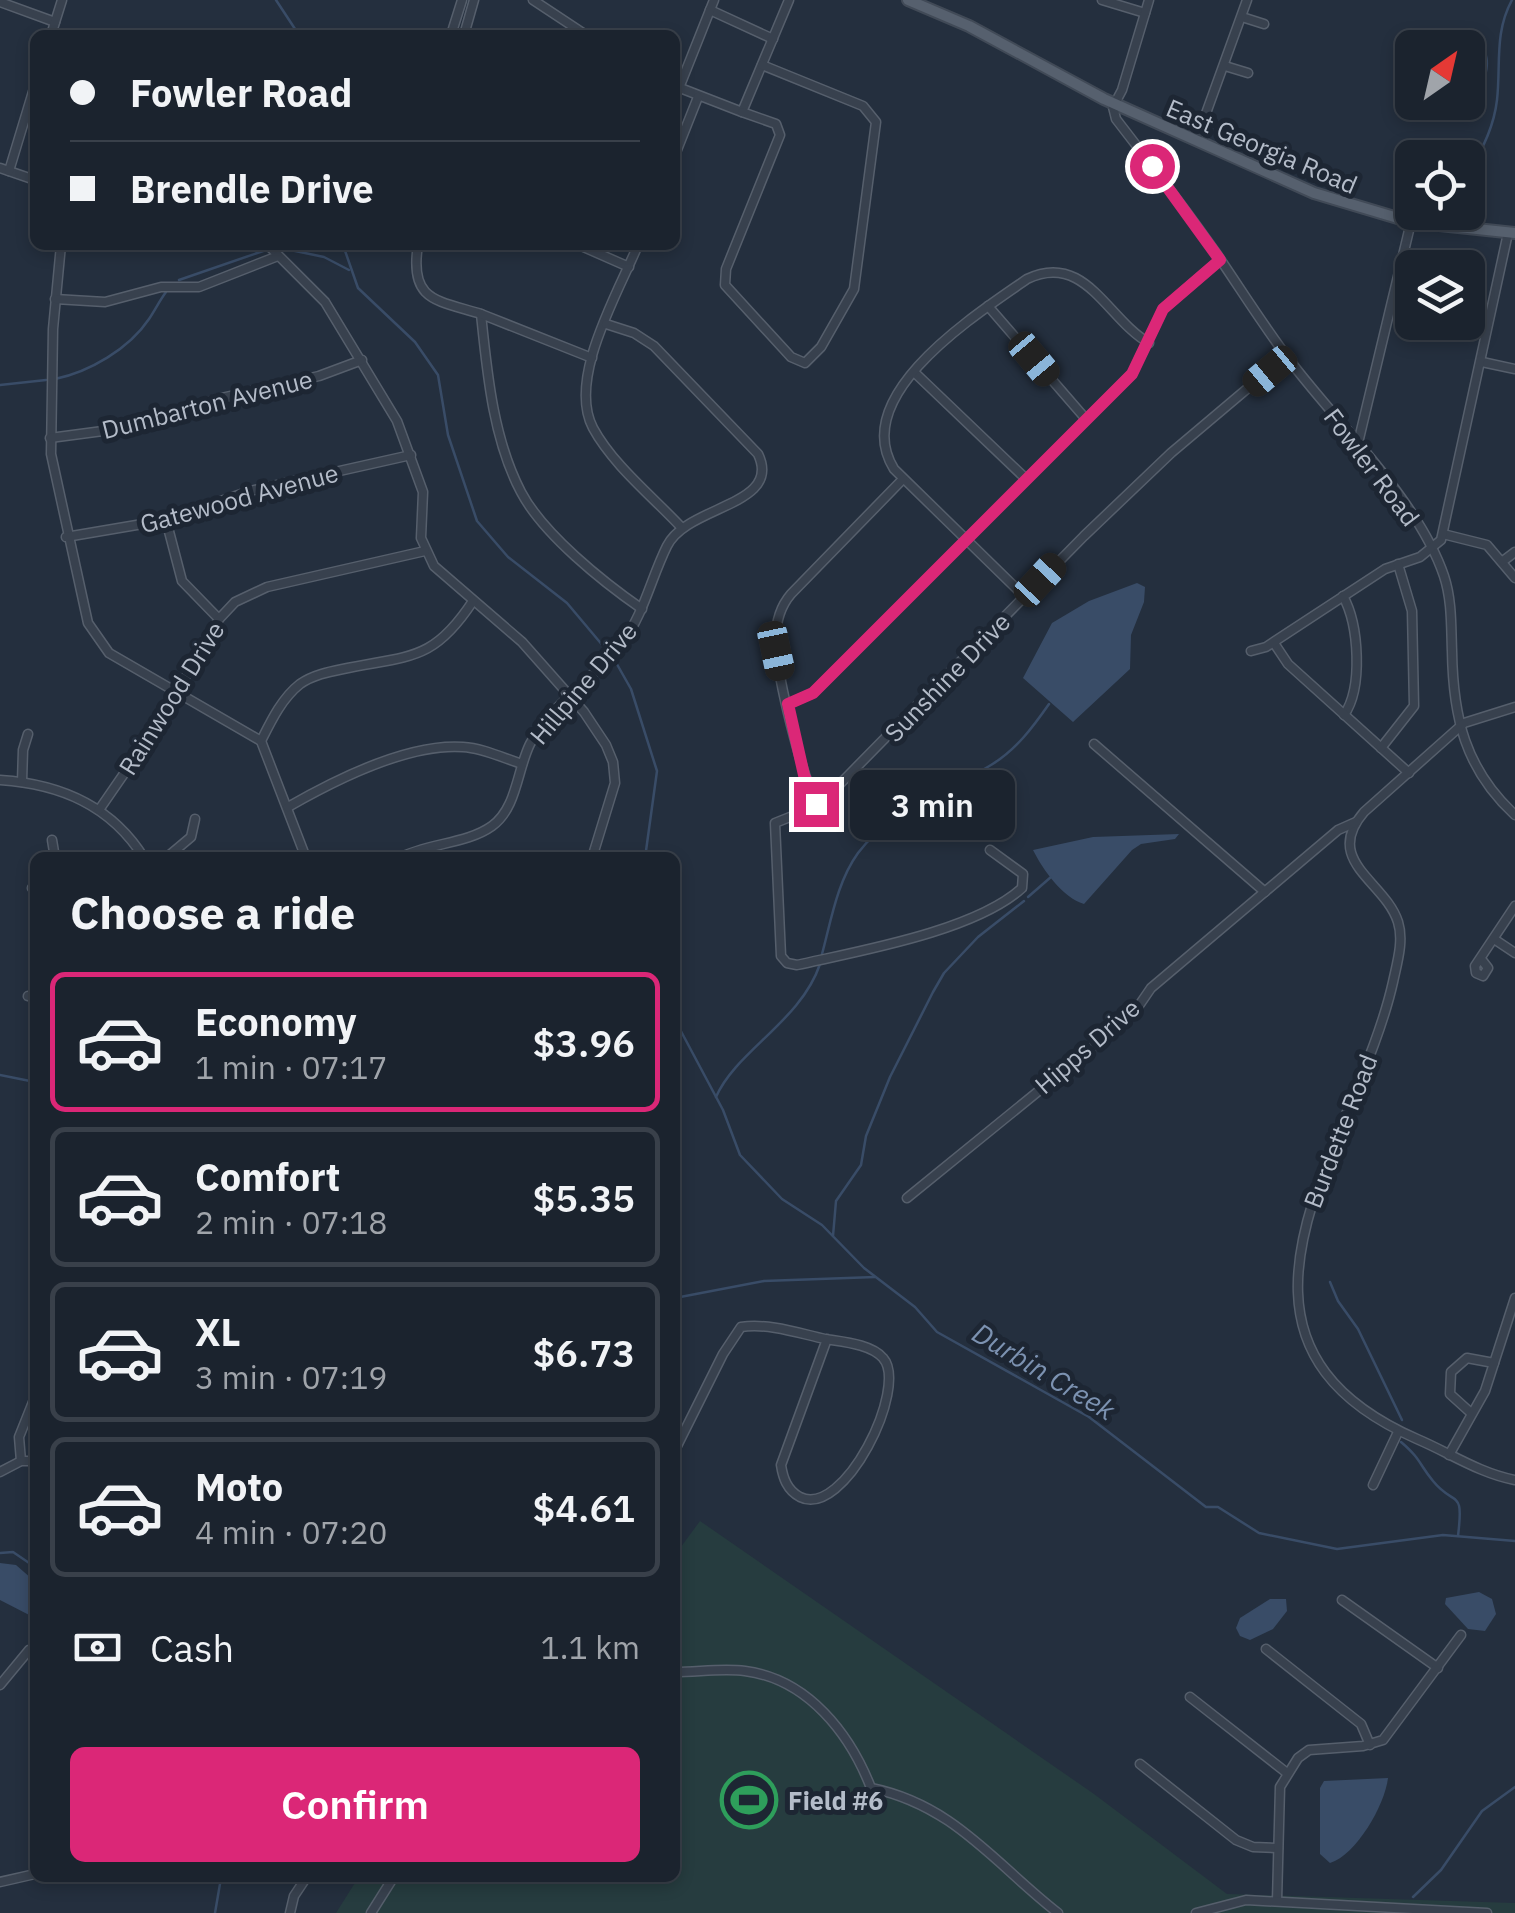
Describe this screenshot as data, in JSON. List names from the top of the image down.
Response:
{
  "streets": {
    "main road": ["East Georgia Road"],
    "street": [
      "Dumbarton Avenue",
      "Fowler Road",
      "Gatewood Avenue",
      "Sunshine Drive",
      "Hillpine Drive",
      "Rainwood Drive",
      "Hipps Drive",
      "Burdette Road"
    ]
  },
  "crossings": [
    ["East Georgia Road", "Fowler Road"],
    ["Fowler Road", "Sunshine Drive"],
    ["Hipps Drive", "Burdette Road"]
  ],
  "water": ["Durbin Creek"],
  "places": {
    "sports": ["Field #6"]
  },
  "north": "top right",
  "page": {
    "banner": ["Fowler Road", "Brendle Drive"],
    "bubble": "3 min",
    "heading": "Choose a ride",
    "list": [
      {
        "name": "Economy",
        "note": "1 min · 07:17",
        "value": "$3.96"
      },
      {
        "name": "Comfort",
        "note": "2 min · 07:18",
        "value": "$5.35"
      },
      {
        "name": "XL",
        "note": "3 min · 07:19",
        "value": "$6.73"
      },
      {
        "name": "Moto",
        "note": "4 min · 07:20",
        "value": "$4.61"
      }
    ],
    "pay": ["Cash", "1.1 km"],
    "buttons": "Confirm"
  }
}
